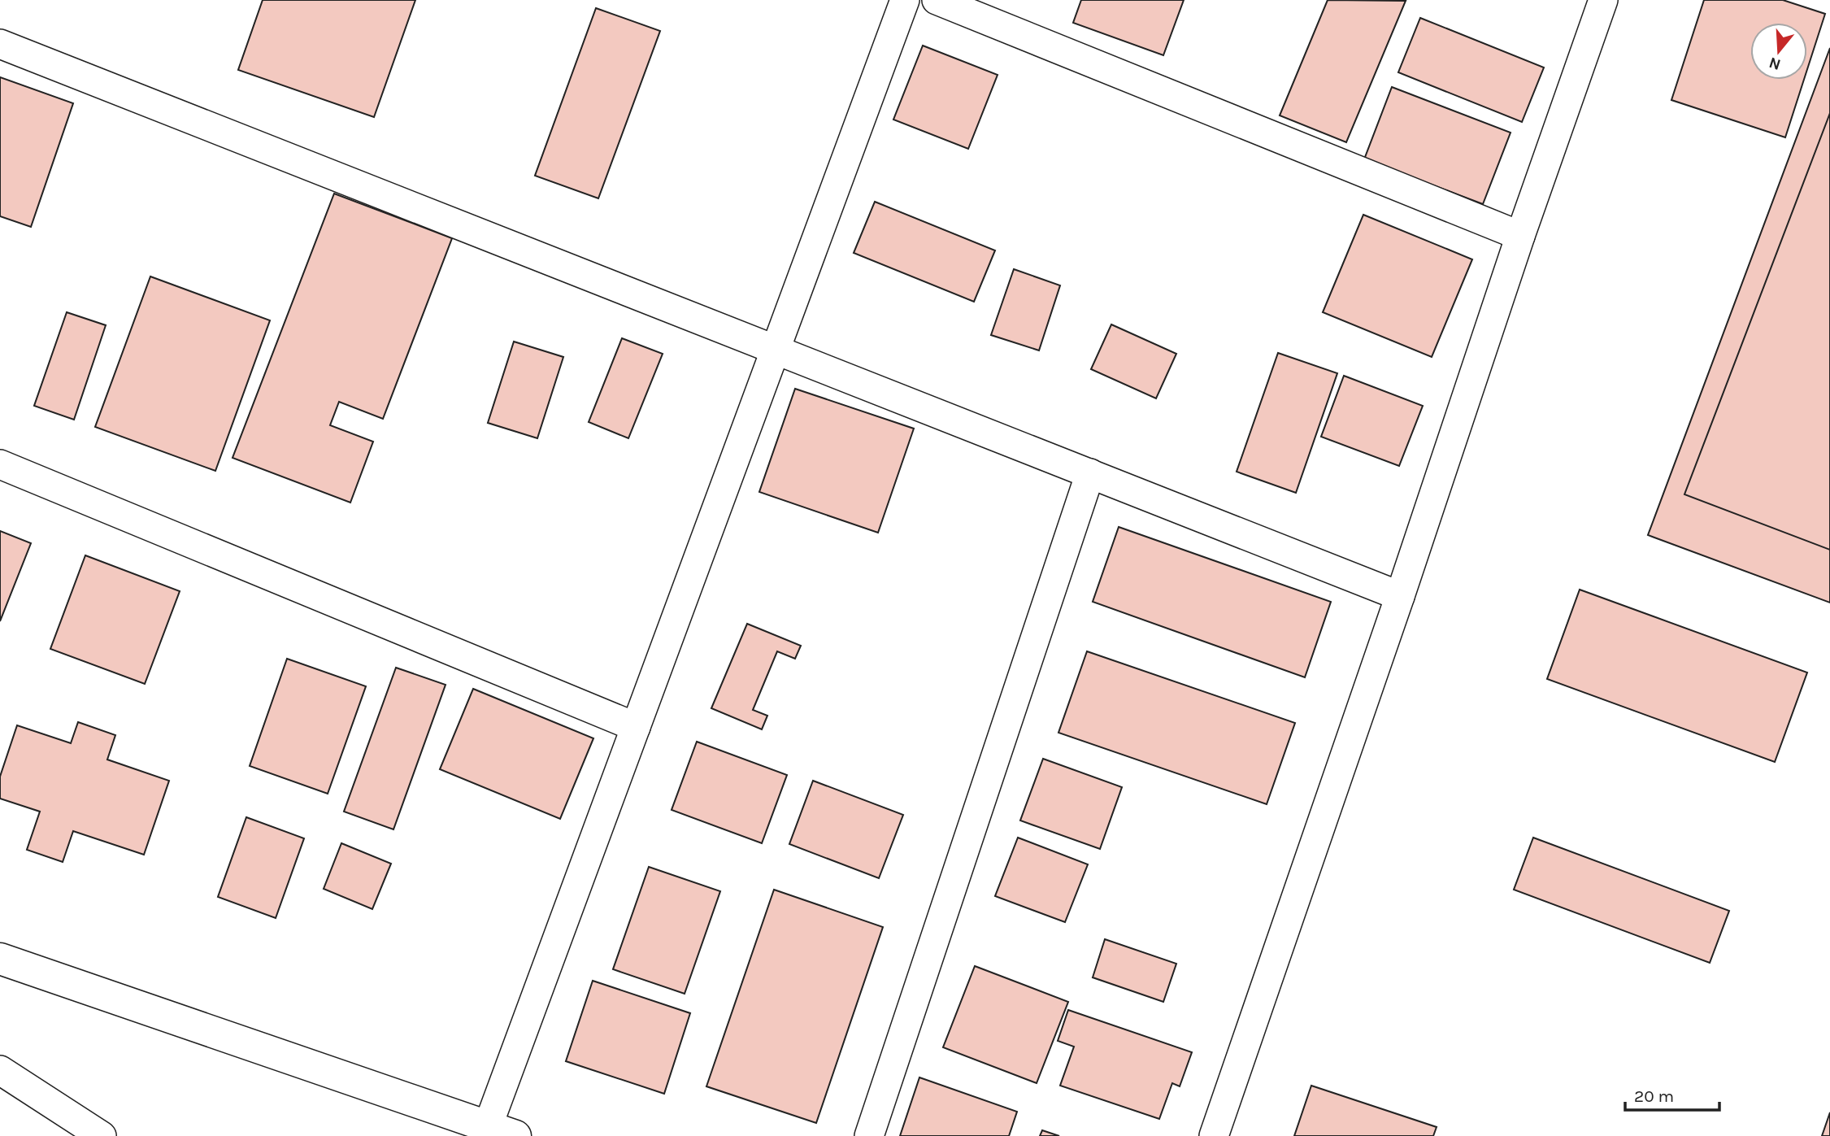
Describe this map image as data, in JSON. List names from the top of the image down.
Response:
{
  "scale_bar": "20 m",
  "north": "bottom"
}
